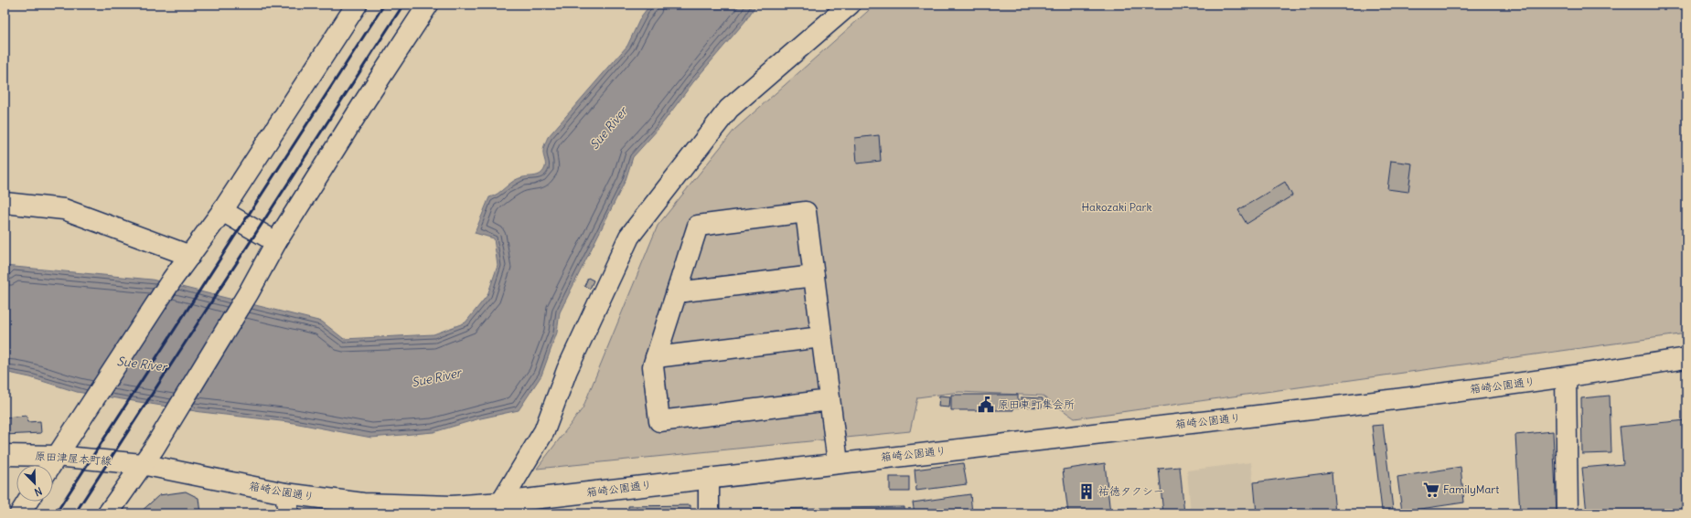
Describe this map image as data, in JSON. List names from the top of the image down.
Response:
{
  "streets": {
    "street": ["箱崎公園通り", "原田津屋本町線"]
  },
  "crossings": [
    ["箱崎公園通り", "原田津屋本町線"]
  ],
  "water": ["Sue River"],
  "parks": ["Hakozaki Park"],
  "places": {
    "public building": ["原田東町集会所"],
    "supermarket": ["FamilyMart"],
    "building": ["祐徳タクシー"]
  },
  "north": "bottom right"
}
